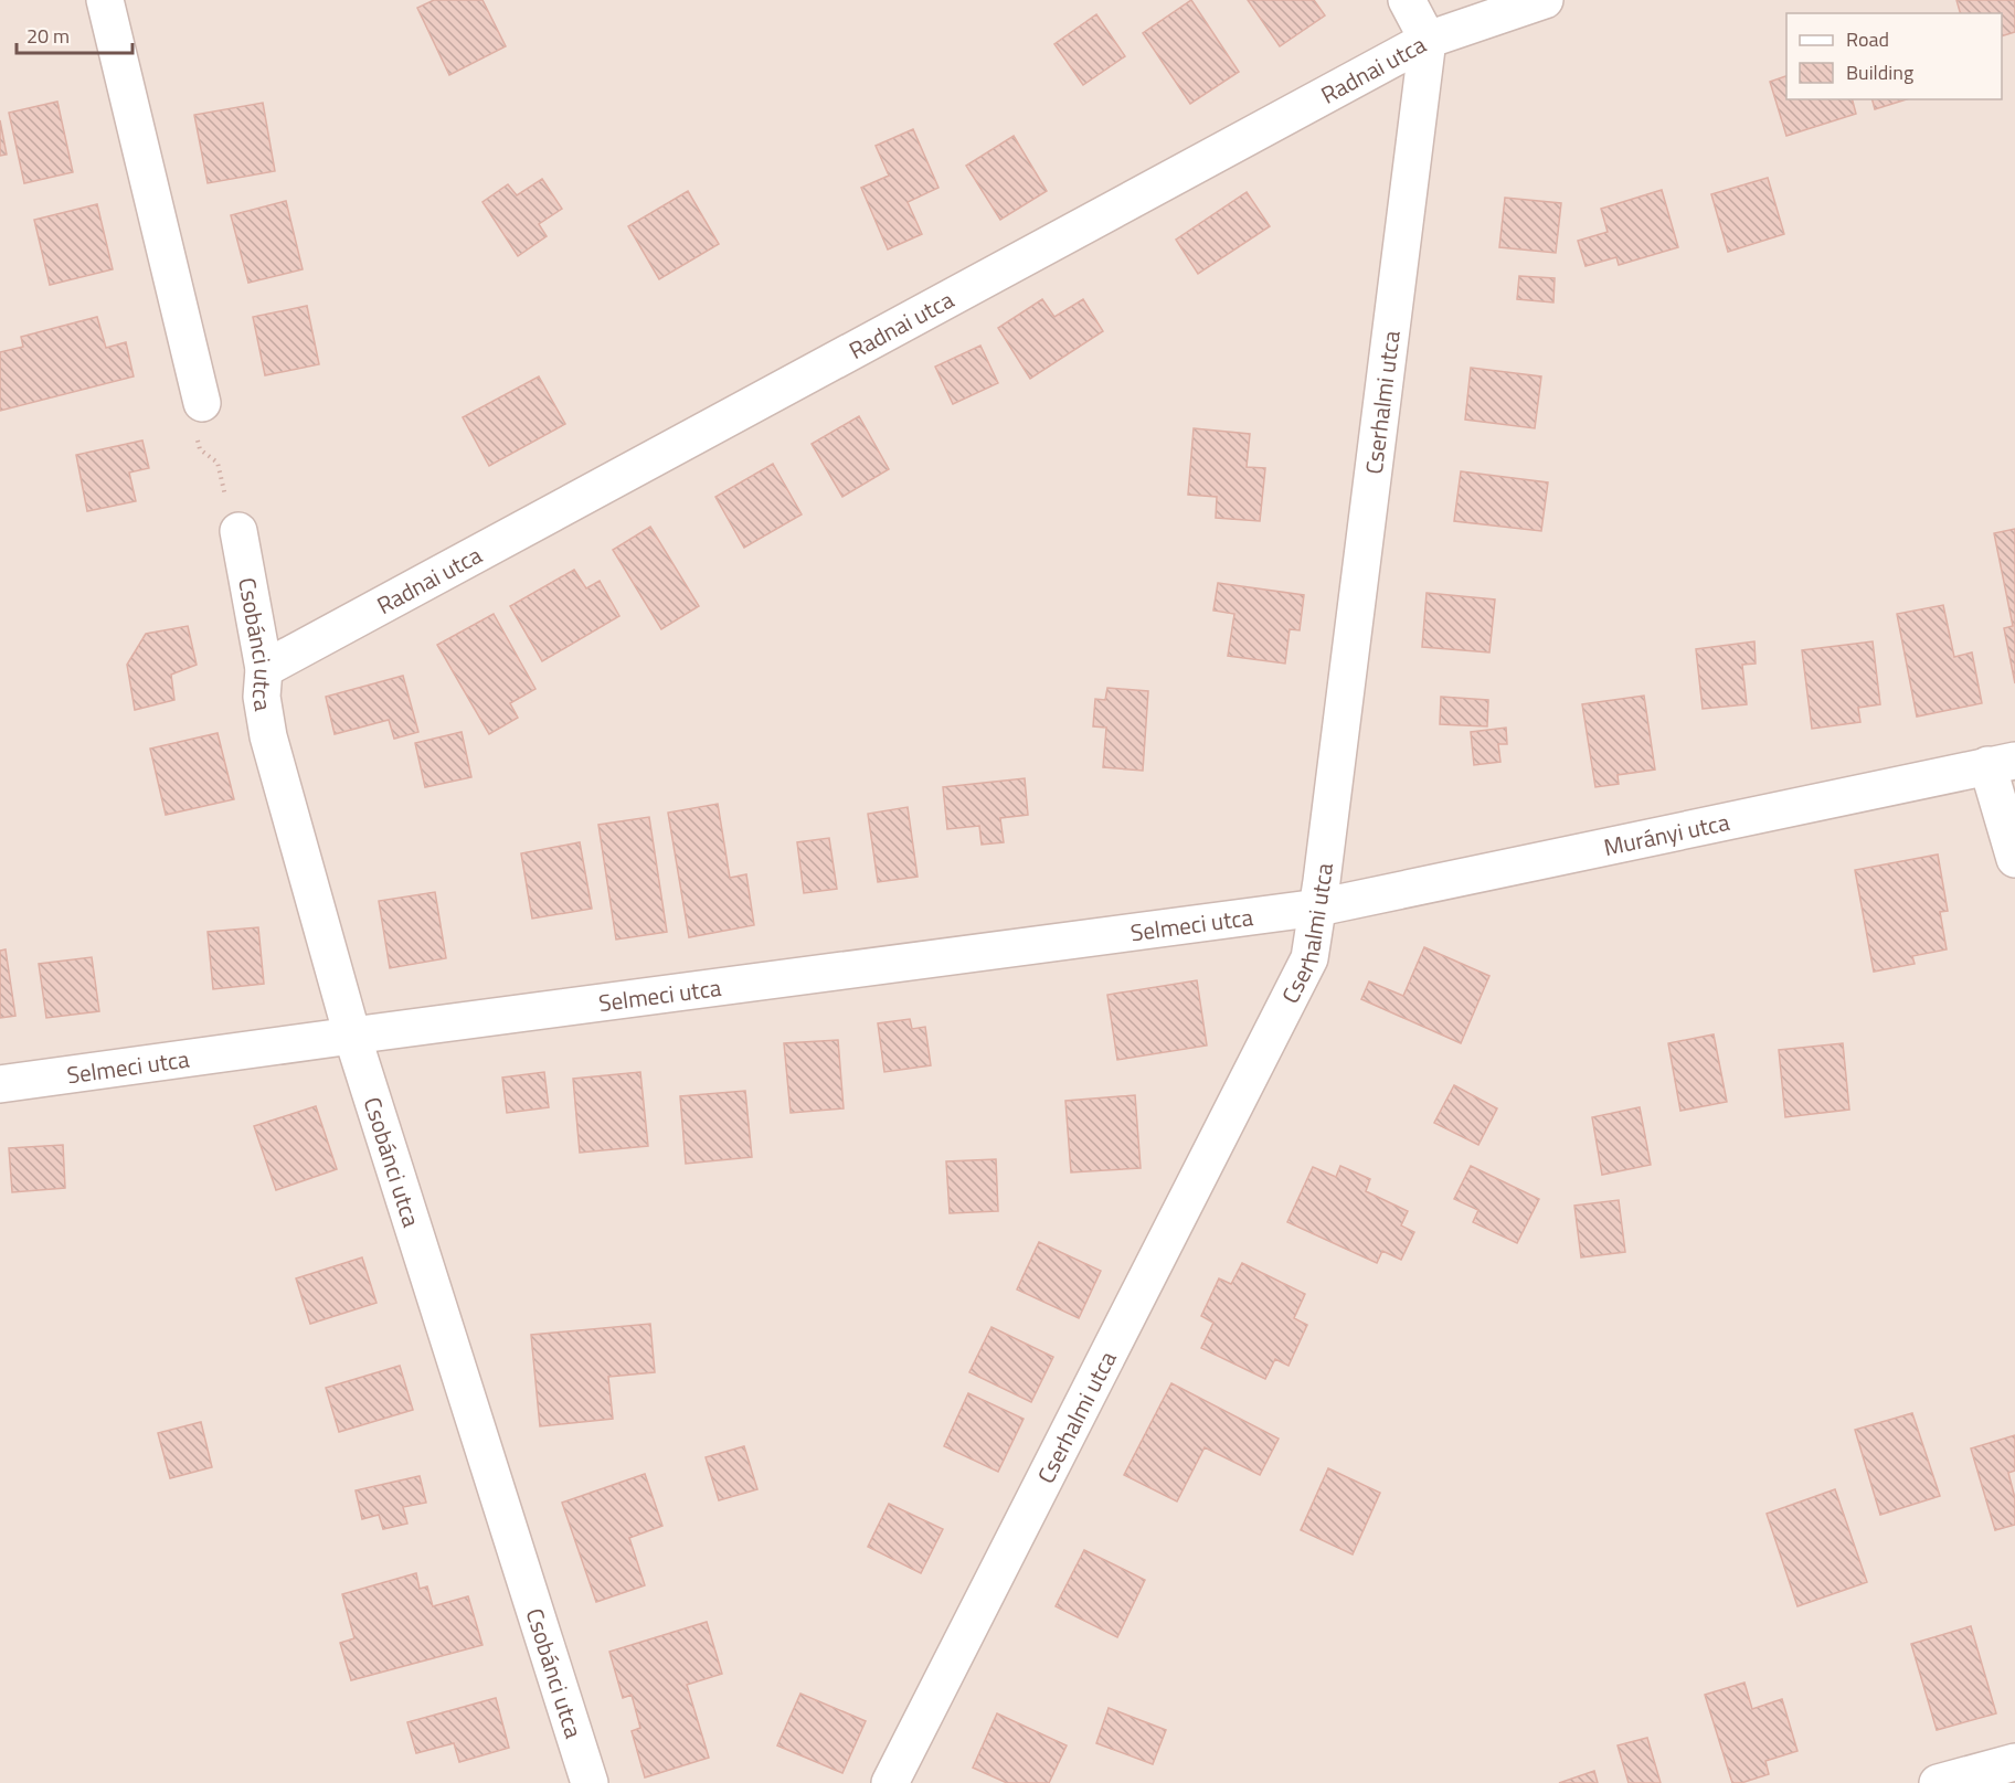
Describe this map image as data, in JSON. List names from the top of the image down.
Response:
{
  "streets": {
    "street": [
      "Radnai utca",
      "Cserhalmi utca",
      "Csobánci utca",
      "Murányi utca",
      "Selmeci utca"
    ]
  },
  "crossings": [
    ["Radnai utca", "Cserhalmi utca"],
    ["Radnai utca", "Csobánci utca"],
    ["Cserhalmi utca", "Murányi utca"],
    ["Cserhalmi utca", "Selmeci utca"],
    ["Csobánci utca", "Selmeci utca"],
    ["Murányi utca", "Selmeci utca"]
  ],
  "legend": ["Road", "Building"],
  "scale_bar": "20 m"
}
